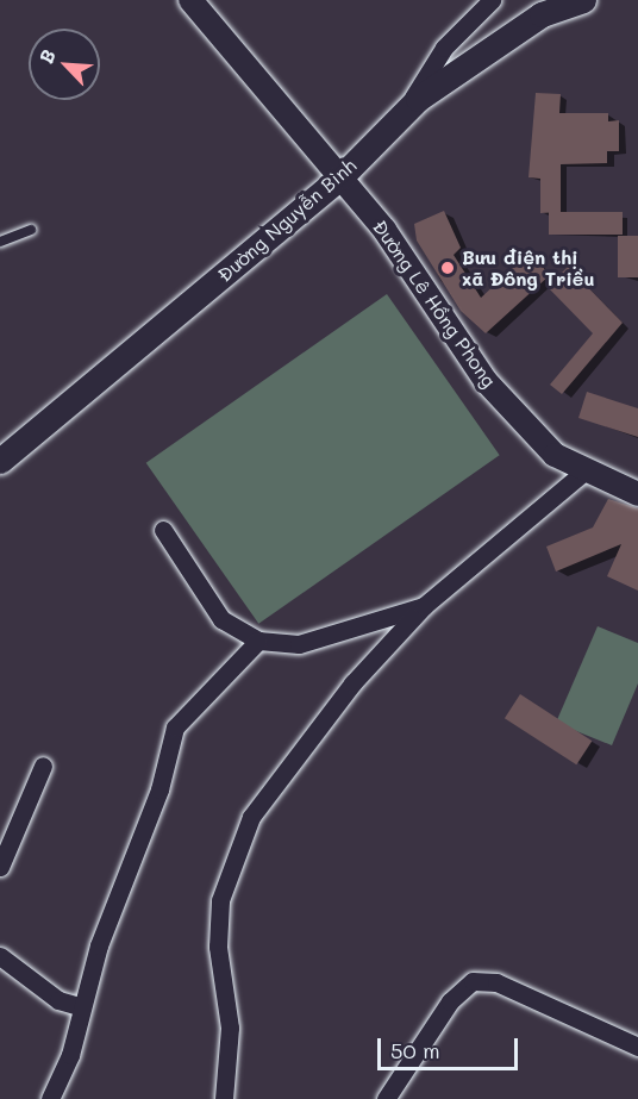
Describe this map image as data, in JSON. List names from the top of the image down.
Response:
{
  "streets": {
    "main road": ["Đường Nguyễn Bình"],
    "street": ["Đường Lê Hồng Phong"]
  },
  "crossings": [
    ["Đường Nguyễn Bình", "Đường Lê Hồng Phong"]
  ],
  "places": ["Bưu điện thị xã Đông Triều"],
  "scale_bar": "50 m",
  "north": "top left"
}
